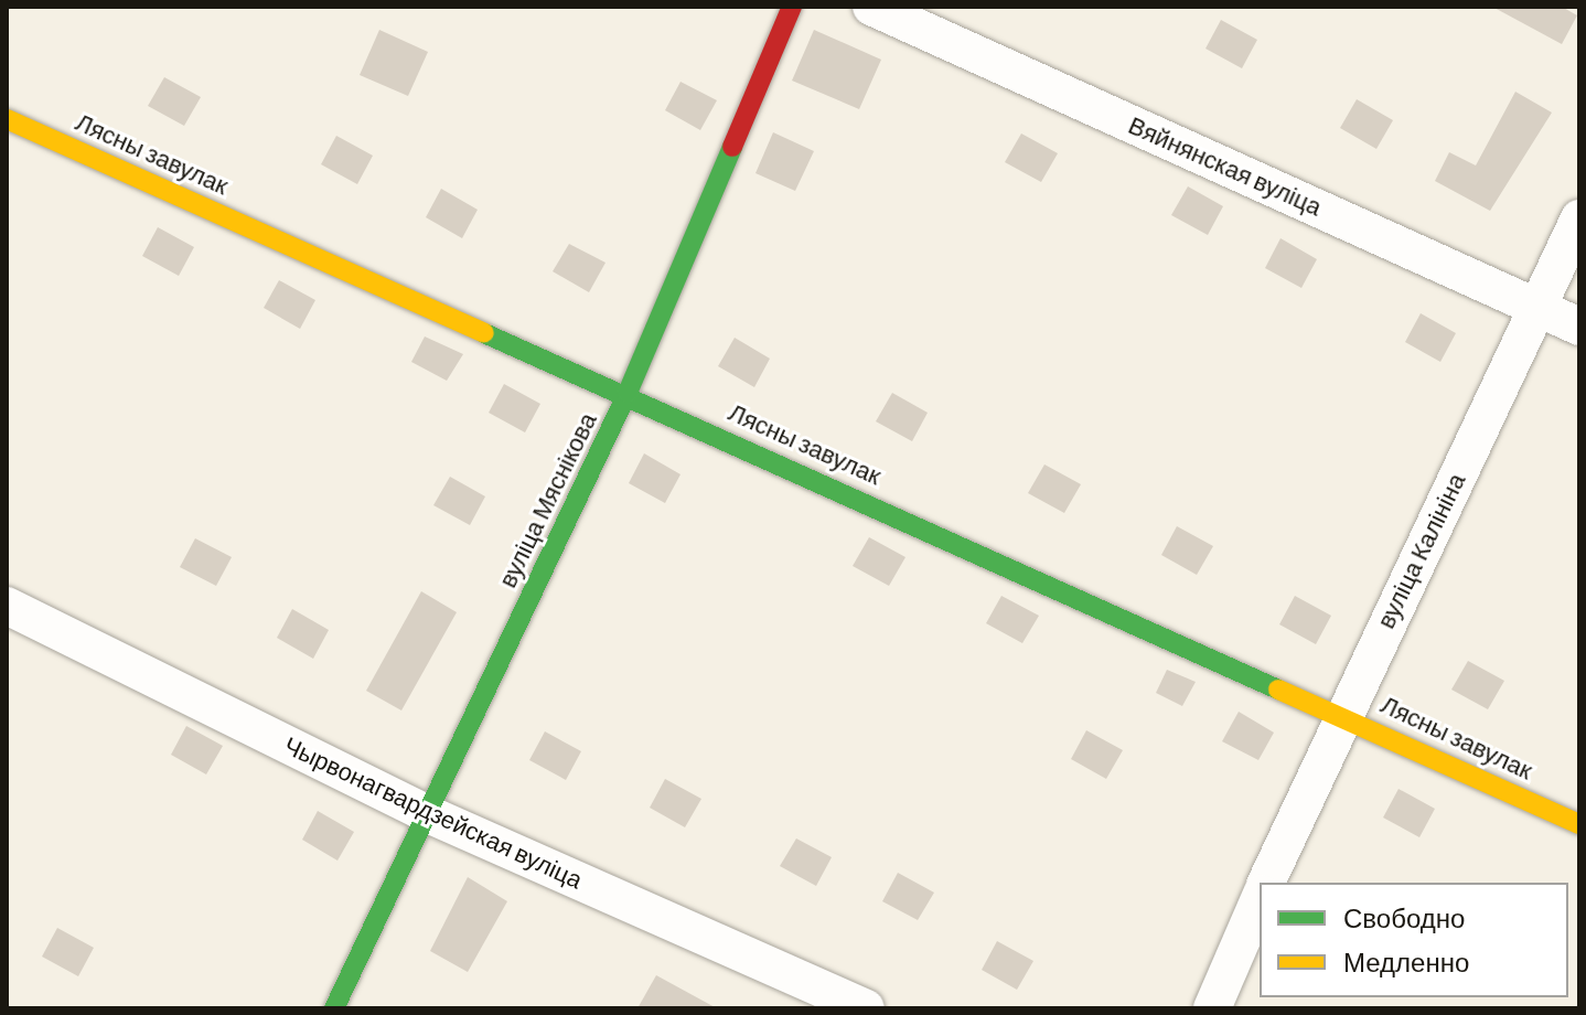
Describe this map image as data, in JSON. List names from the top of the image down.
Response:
{
  "streets": {
    "street": [
      "Лясны завулак",
      "Вяйнянская вуліца",
      "вуліца Мяснікова",
      "вуліца Калініна",
      "Чырвонагвардзейская вуліца"
    ]
  },
  "crossings": [
    ["Лясны завулак", "вуліца Мяснікова"],
    ["Лясны завулак", "вуліца Калініна"],
    ["Вяйнянская вуліца", "вуліца Калініна"],
    ["вуліца Мяснікова", "Чырвонагвардзейская вуліца"]
  ],
  "legend": ["Свободно", "Медленно"]
}
